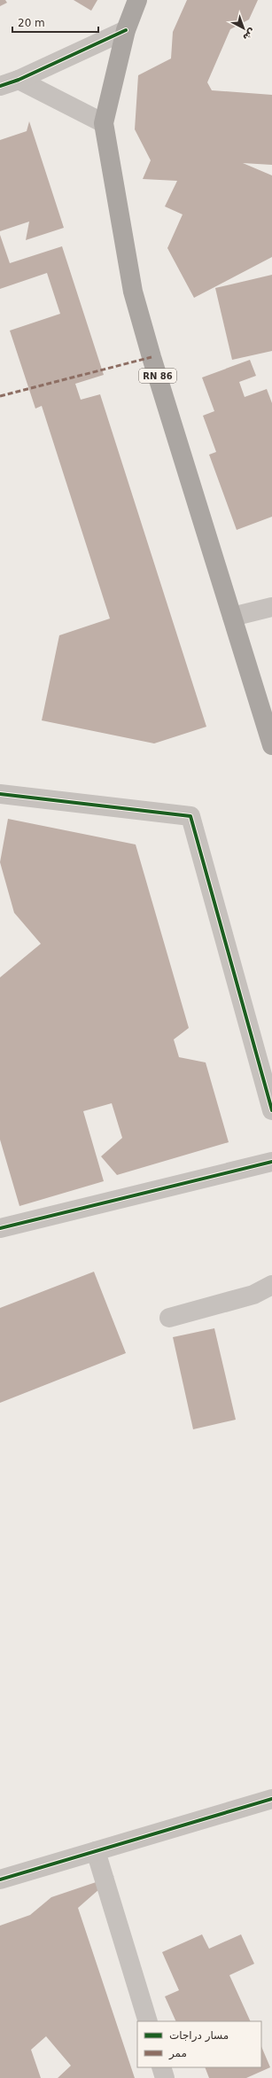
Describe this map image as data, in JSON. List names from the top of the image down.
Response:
{
  "streets": {
    "main road": ["RN 86"]
  },
  "legend": ["مسار دراجات", "ممر"],
  "scale_bar": "20 m",
  "north": "bottom right"
}
